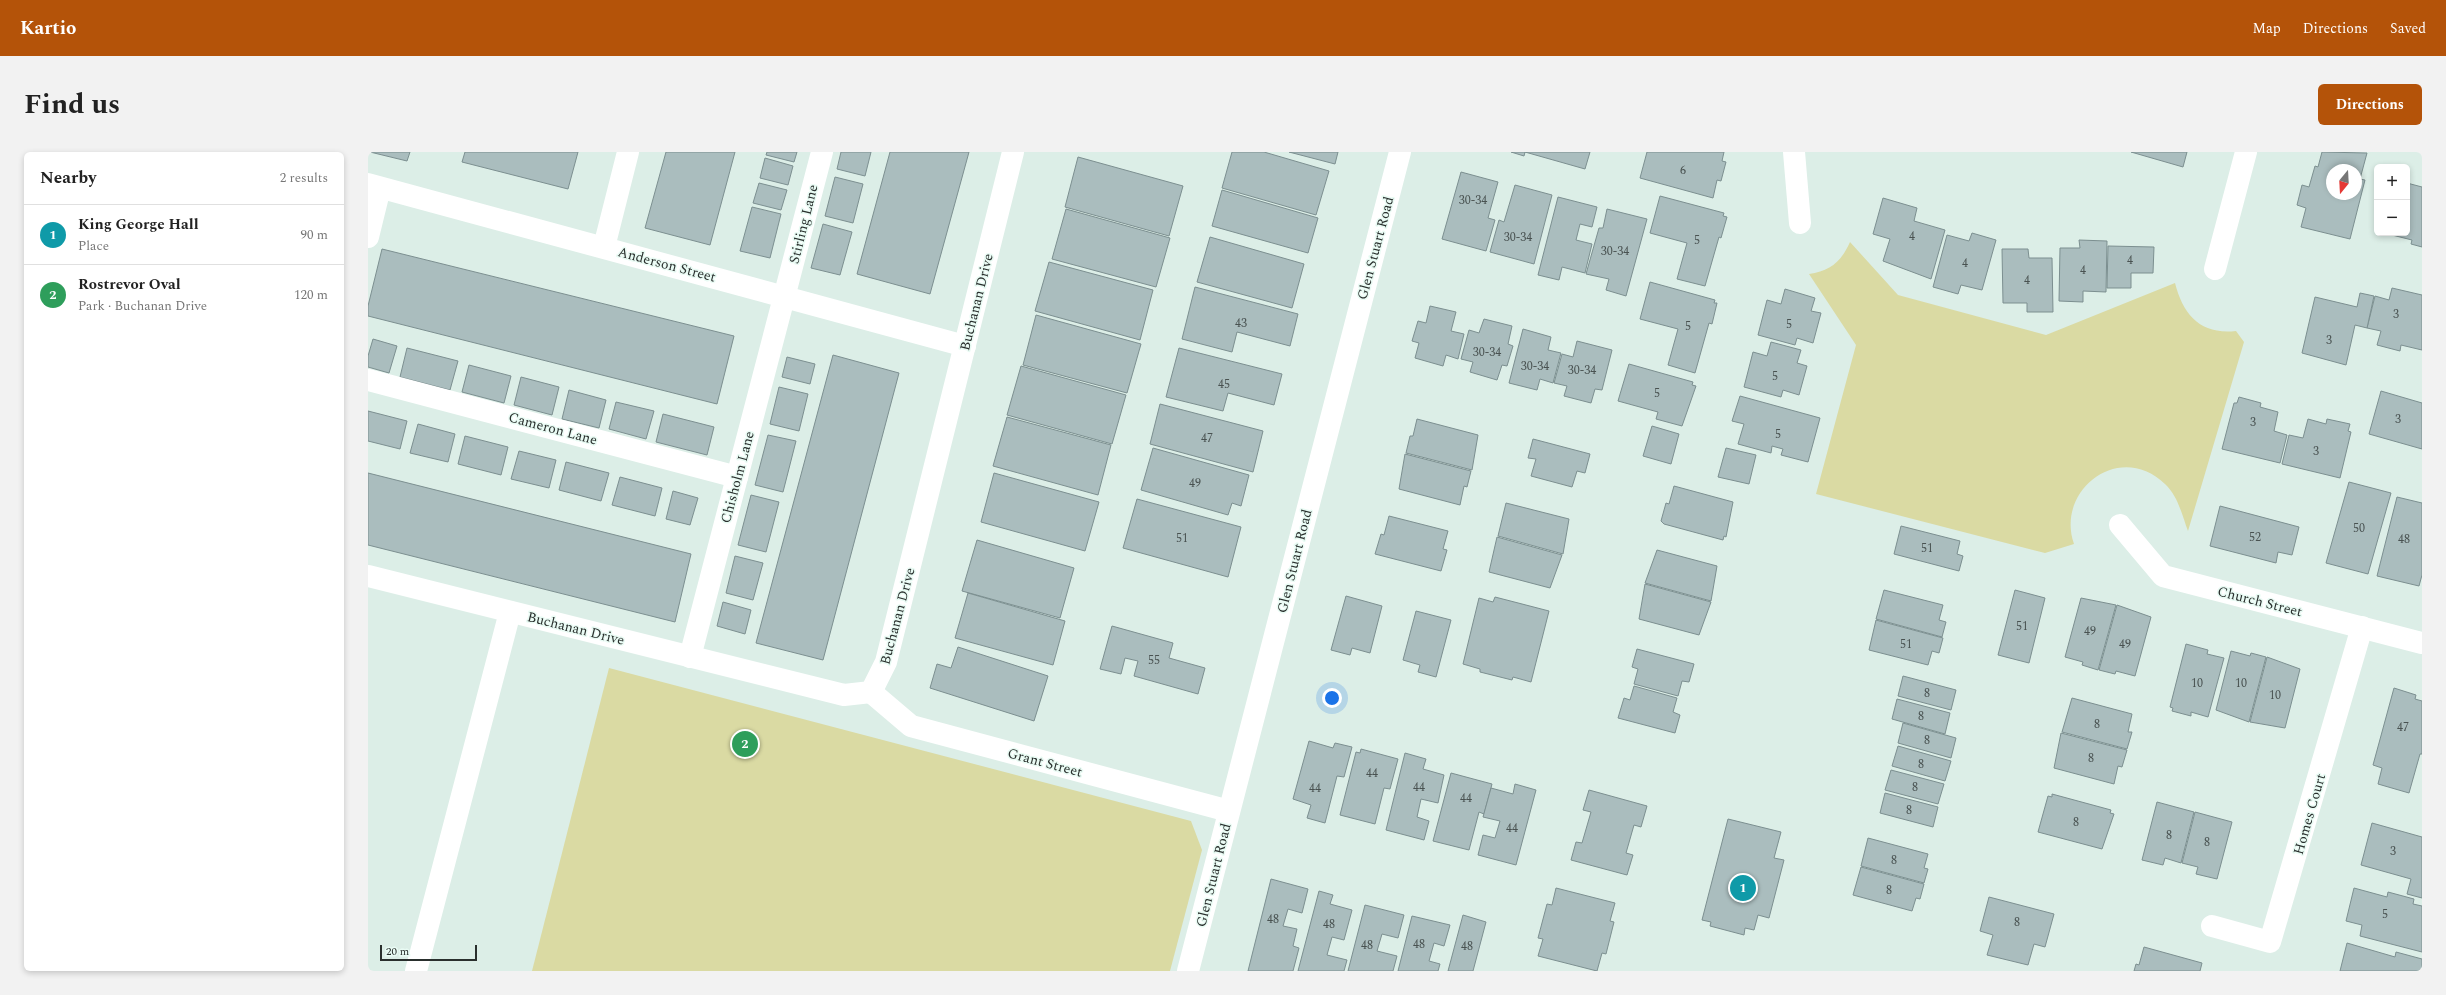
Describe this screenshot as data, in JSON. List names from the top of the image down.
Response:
{
  "streets": {
    "street": [
      "Stirling Lane",
      "Glen Stuart Road",
      "Anderson Street",
      "Buchanan Drive",
      "Cameron Lane",
      "Chisholm Lane",
      "Church Street",
      "Grant Street",
      "Homes Court"
    ]
  },
  "crossings": [
    ["Stirling Lane", "Anderson Street"],
    ["Stirling Lane", "Chisholm Lane"],
    ["Glen Stuart Road", "Grant Street"],
    ["Anderson Street", "Buchanan Drive"],
    ["Anderson Street", "Chisholm Lane"],
    ["Buchanan Drive", "Chisholm Lane"],
    ["Buchanan Drive", "Grant Street"],
    ["Cameron Lane", "Chisholm Lane"],
    ["Church Street", "Homes Court"]
  ],
  "house_numbers": [
    "6",
    "30-34",
    "4",
    "30-34",
    "5",
    "30-34",
    "4",
    "4",
    "4",
    "4",
    "3",
    "43",
    "5",
    "5",
    "3",
    "30-34",
    "30-34",
    "30-34",
    "5",
    "45",
    "5",
    "3",
    "3",
    "5",
    "47",
    "3",
    "49",
    "50",
    "52",
    "51",
    "48",
    "51",
    "51",
    "49",
    "51",
    "49",
    "55",
    "10",
    "10",
    "8",
    "10",
    "8",
    "8",
    "47",
    "8",
    "8",
    "8",
    "44",
    "44",
    "8",
    "44",
    "44",
    "8",
    "8",
    "44",
    "8",
    "8",
    "3",
    "8",
    "8",
    "5",
    "48",
    "8",
    "48",
    "48",
    "48",
    "48"
  ],
  "scale_bar": "20 m",
  "north": "bottom",
  "page": {
    "header": "Kartio",
    "nav": ["Map", "Directions", "Saved"],
    "title": "Find us",
    "buttons": "Directions",
    "heading": ["Nearby", "2 results"],
    "map_buttons": ["+", "−"],
    "list": [
      {
        "mark": "1",
        "name": "King George Hall",
        "note": "Place",
        "value": "90 m"
      },
      {
        "mark": "2",
        "name": "Rostrevor Oval",
        "note": "Park · Buchanan Drive",
        "value": "120 m"
      }
    ],
    "pins": ["2", "1"],
    "scale": "20 m"
  }
}
